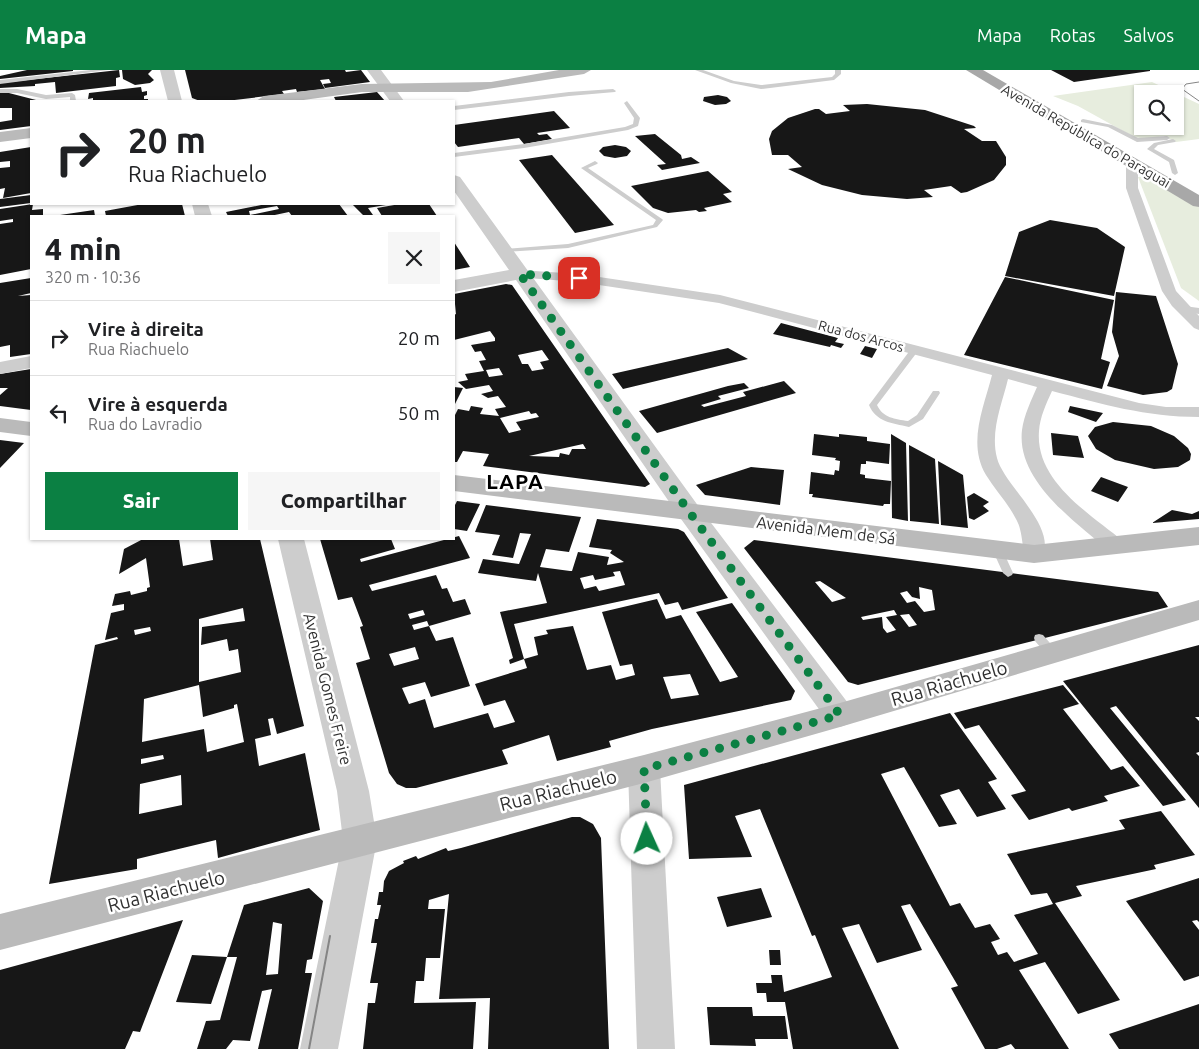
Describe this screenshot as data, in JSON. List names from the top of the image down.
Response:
{
  "streets": {
    "main road": ["Avenida República do Paraguai", "Avenida Mem de Sá", "Rua Riachuelo"],
    "street": ["Rua dos Arcos", "Avenida Gomes Freire"]
  },
  "crossings": [
    ["Rua Riachuelo", "Avenida Gomes Freire"]
  ],
  "districts": ["LAPA"],
  "page": {
    "header": "Mapa",
    "nav": ["Mapa", "Rotas", "Salvos"],
    "turn": ["20 m", "Rua Riachuelo"],
    "heading": ["4 min", "320 m · 10:36"],
    "list": [
      {
        "name": "Vire à direita",
        "note": "Rua Riachuelo",
        "value": "20 m"
      },
      {
        "name": "Vire à esquerda",
        "note": "Rua do Lavradio",
        "value": "50 m"
      }
    ],
    "buttons": ["Sair", "Compartilhar"]
  }
}
